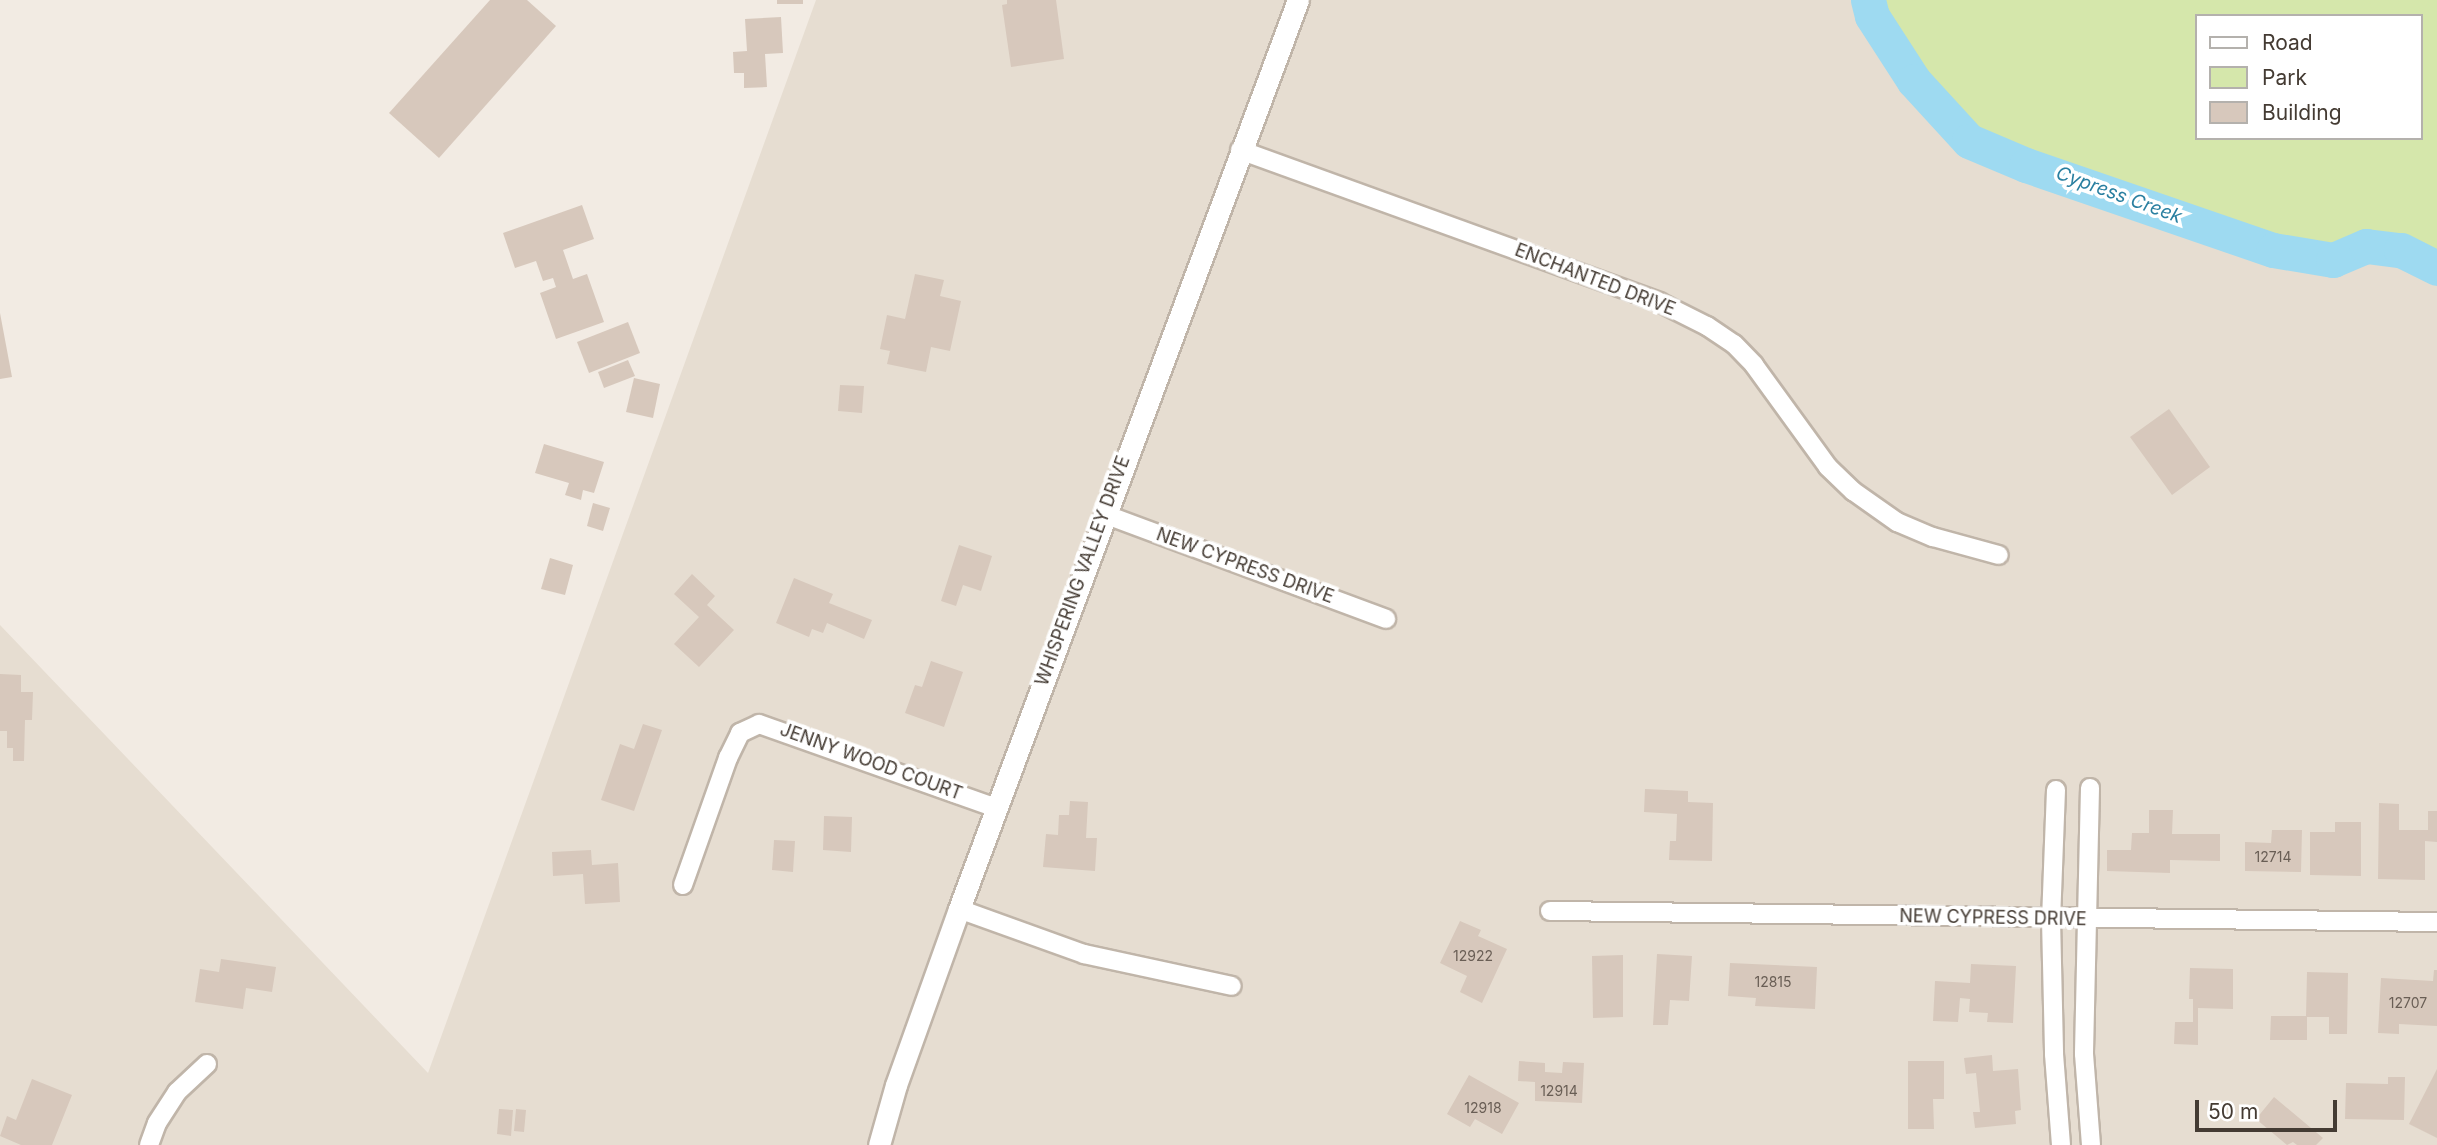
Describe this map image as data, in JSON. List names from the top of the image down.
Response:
{
  "streets": {
    "street": [
      "ENCHANTED DRIVE",
      "NEW CYPRESS DRIVE",
      "WHISPERING VALLEY DRIVE",
      "JENNY WOOD COURT"
    ]
  },
  "crossings": [
    ["ENCHANTED DRIVE", "WHISPERING VALLEY DRIVE"],
    ["NEW CYPRESS DRIVE", "WHISPERING VALLEY DRIVE"],
    ["WHISPERING VALLEY DRIVE", "JENNY WOOD COURT"]
  ],
  "water": ["Cypress Creek"],
  "house_numbers": [
    "12714",
    "12922",
    "12815",
    "12707",
    "12914",
    "12918"
  ],
  "legend": ["Road", "Park", "Building"],
  "scale_bar": "50 m"
}
